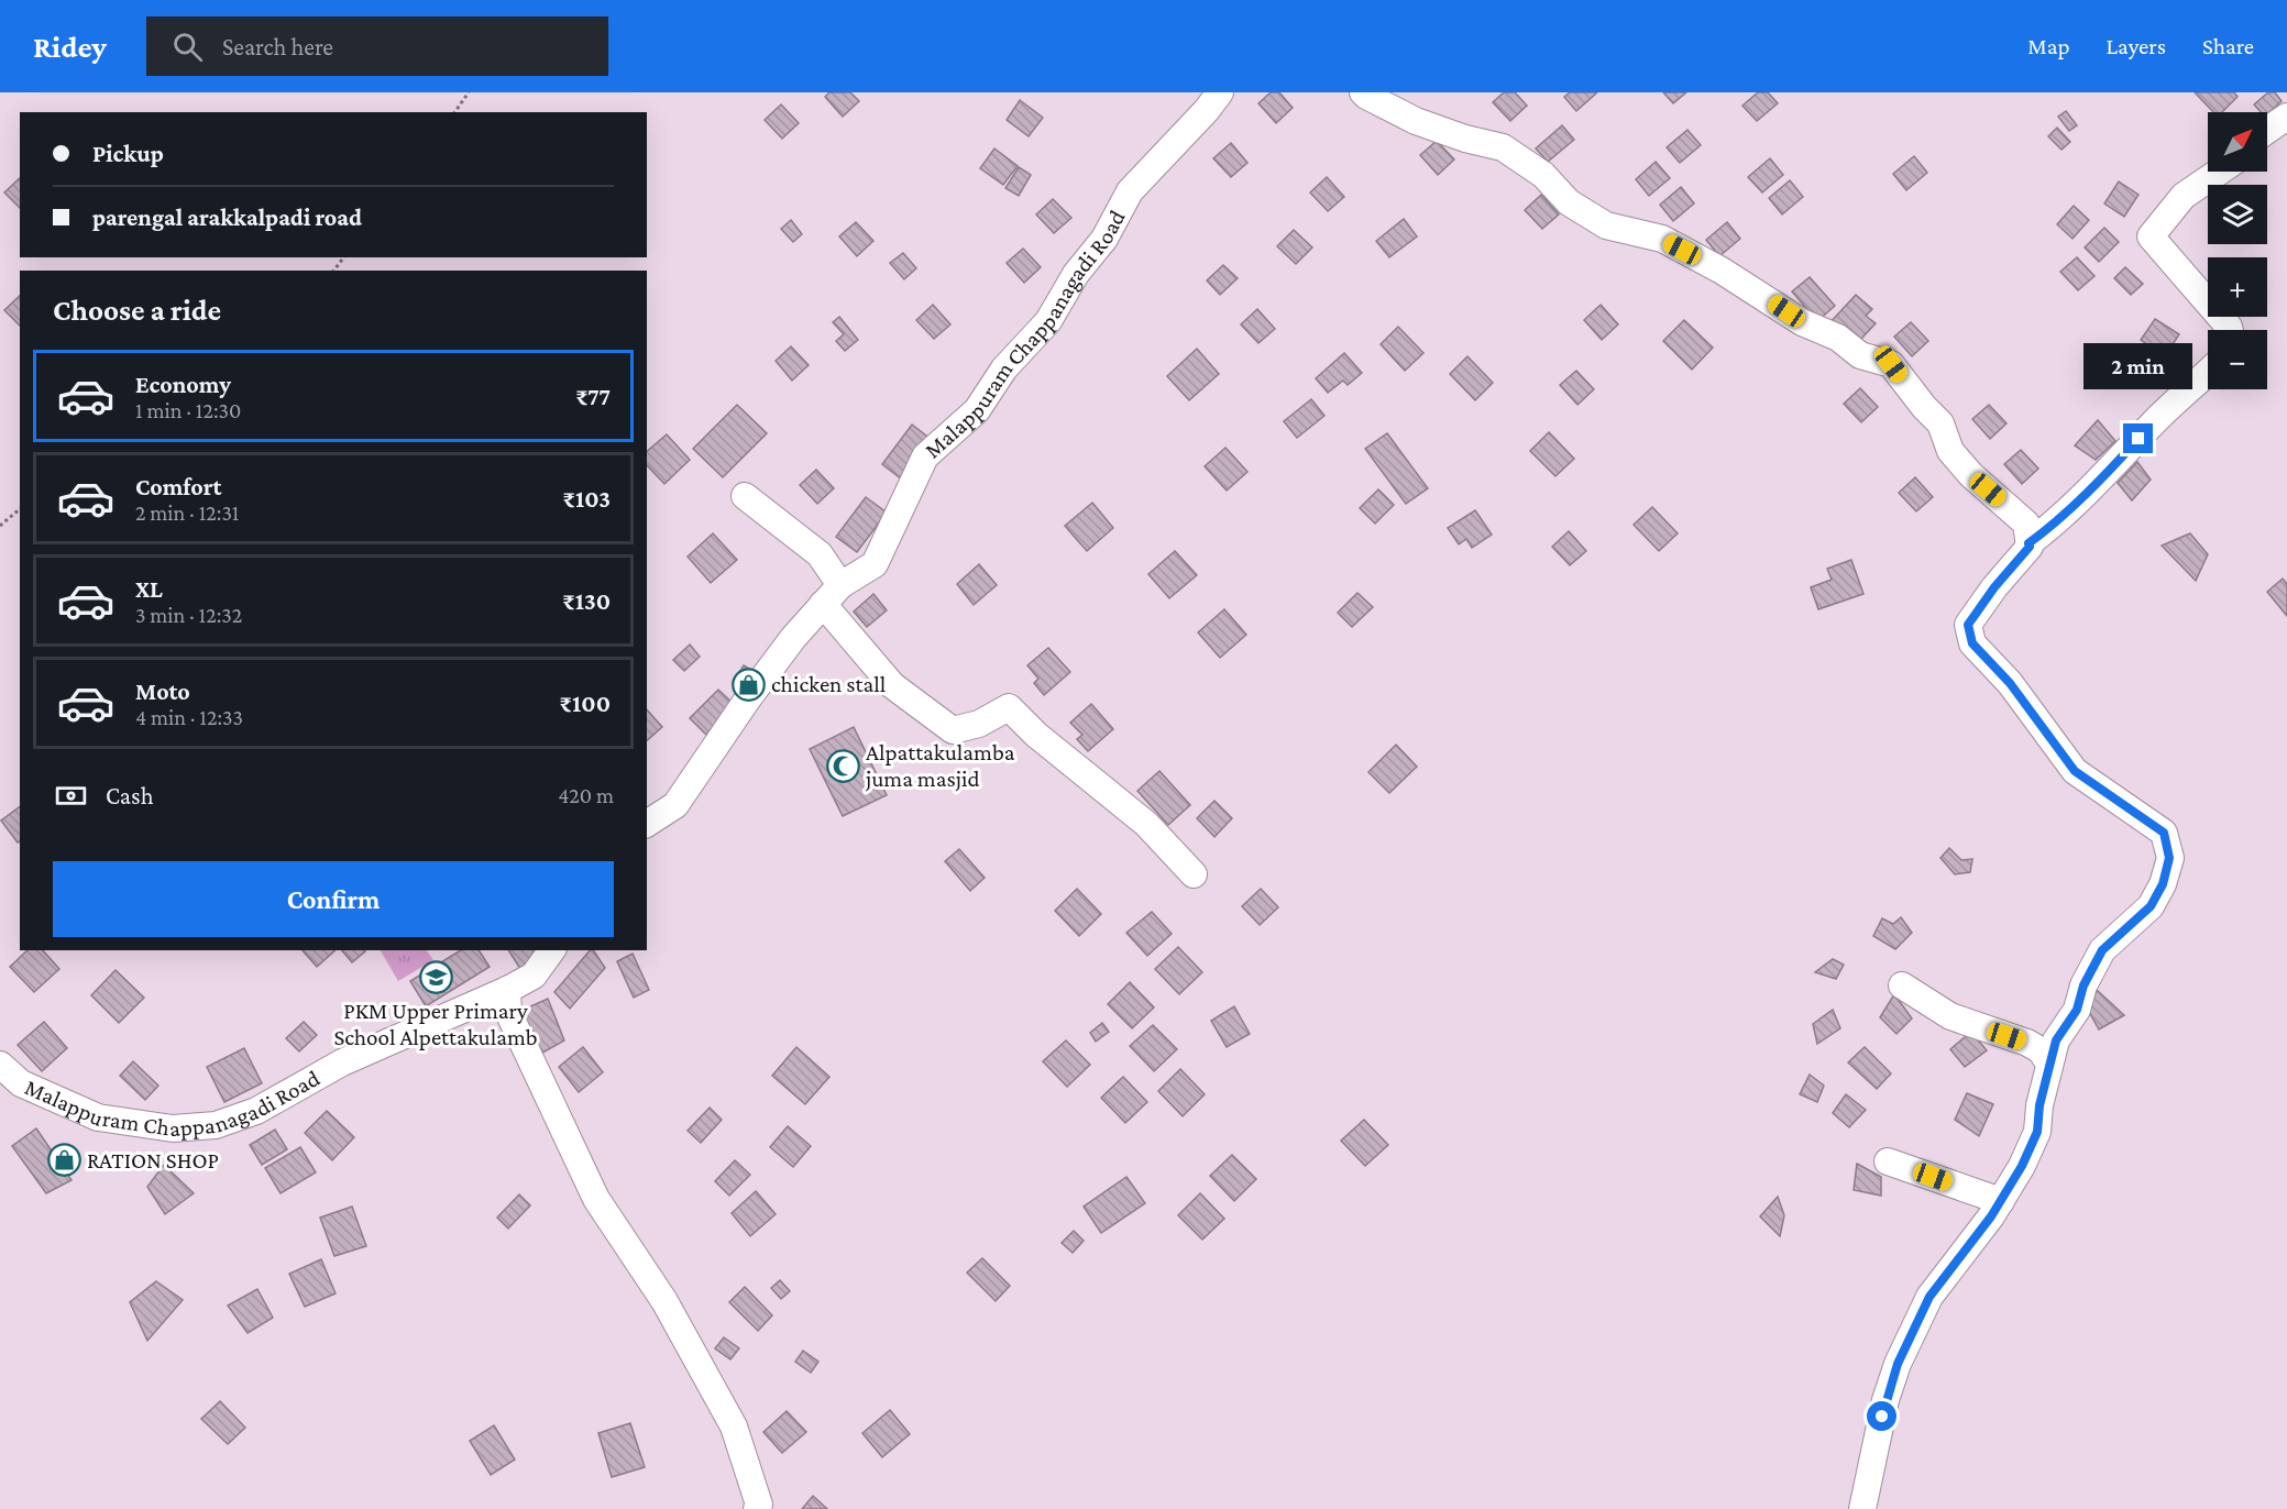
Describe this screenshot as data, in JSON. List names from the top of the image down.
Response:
{
  "streets": {
    "street": ["Malappuram Chappanagadi Road"]
  },
  "places": {
    "shop": ["chicken stall", "RATION SHOP"],
    "mosque": ["Alpattakulamba juma masjid"],
    "school or university": ["PKM Upper Primary School Alpettakulamb"]
  },
  "north": "top right",
  "page": {
    "header": "Ridey",
    "search": "Search here",
    "nav": ["Map", "Layers", "Share"],
    "map_buttons": ["+", "−"],
    "banner": ["Pickup", "parengal arakkalpadi road"],
    "heading": "Choose a ride",
    "bubble": "2 min",
    "list": [
      {
        "name": "Economy",
        "note": "1 min · 12:30",
        "value": "₹77"
      },
      {
        "name": "Comfort",
        "note": "2 min · 12:31",
        "value": "₹103"
      },
      {
        "name": "XL",
        "note": "3 min · 12:32",
        "value": "₹130"
      },
      {
        "name": "Moto",
        "note": "4 min · 12:33",
        "value": "₹100"
      }
    ],
    "pay": ["Cash", "420 m"],
    "buttons": "Confirm"
  }
}
